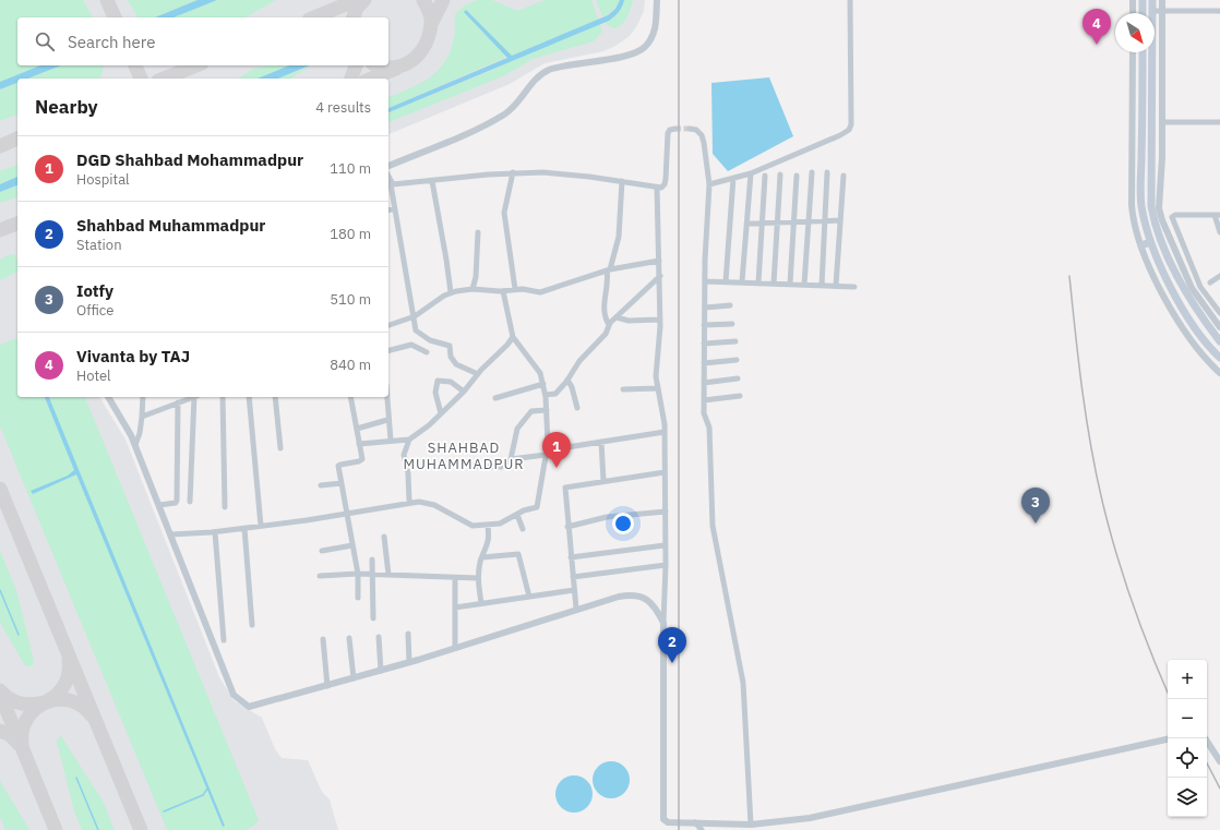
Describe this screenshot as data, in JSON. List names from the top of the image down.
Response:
{
  "districts": ["SHAHBAD MUHAMMADPUR"],
  "north": "bottom right",
  "page": {
    "pins": [
      "4",
      "1",
      "3",
      "2"
    ],
    "search": "Search here",
    "heading": ["Nearby", "4 results"],
    "list": [
      {
        "mark": "1",
        "name": "DGD Shahbad Mohammadpur",
        "note": "Hospital",
        "value": "110 m"
      },
      {
        "mark": "2",
        "name": "Shahbad Muhammadpur",
        "note": "Station",
        "value": "180 m"
      },
      {
        "mark": "3",
        "name": "Iotfy",
        "note": "Office",
        "value": "510 m"
      },
      {
        "mark": "4",
        "name": "Vivanta by TAJ",
        "note": "Hotel",
        "value": "840 m"
      }
    ],
    "map_buttons": ["+", "−"]
  }
}
